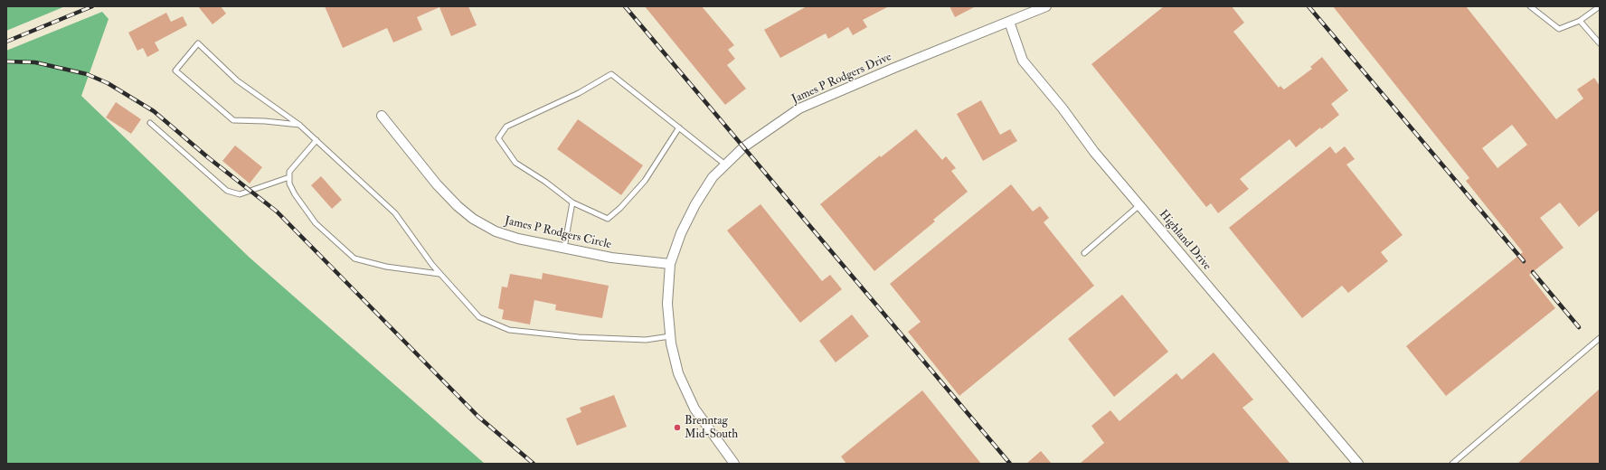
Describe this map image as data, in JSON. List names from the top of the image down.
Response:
{
  "streets": {
    "street": ["James P Rodgers Drive", "James P Rodgers Circle", "Highland Drive"]
  },
  "crossings": [
    ["James P Rodgers Drive", "James P Rodgers Circle"],
    ["James P Rodgers Drive", "Highland Drive"]
  ],
  "places": ["Brenntag Mid-South"]
}
